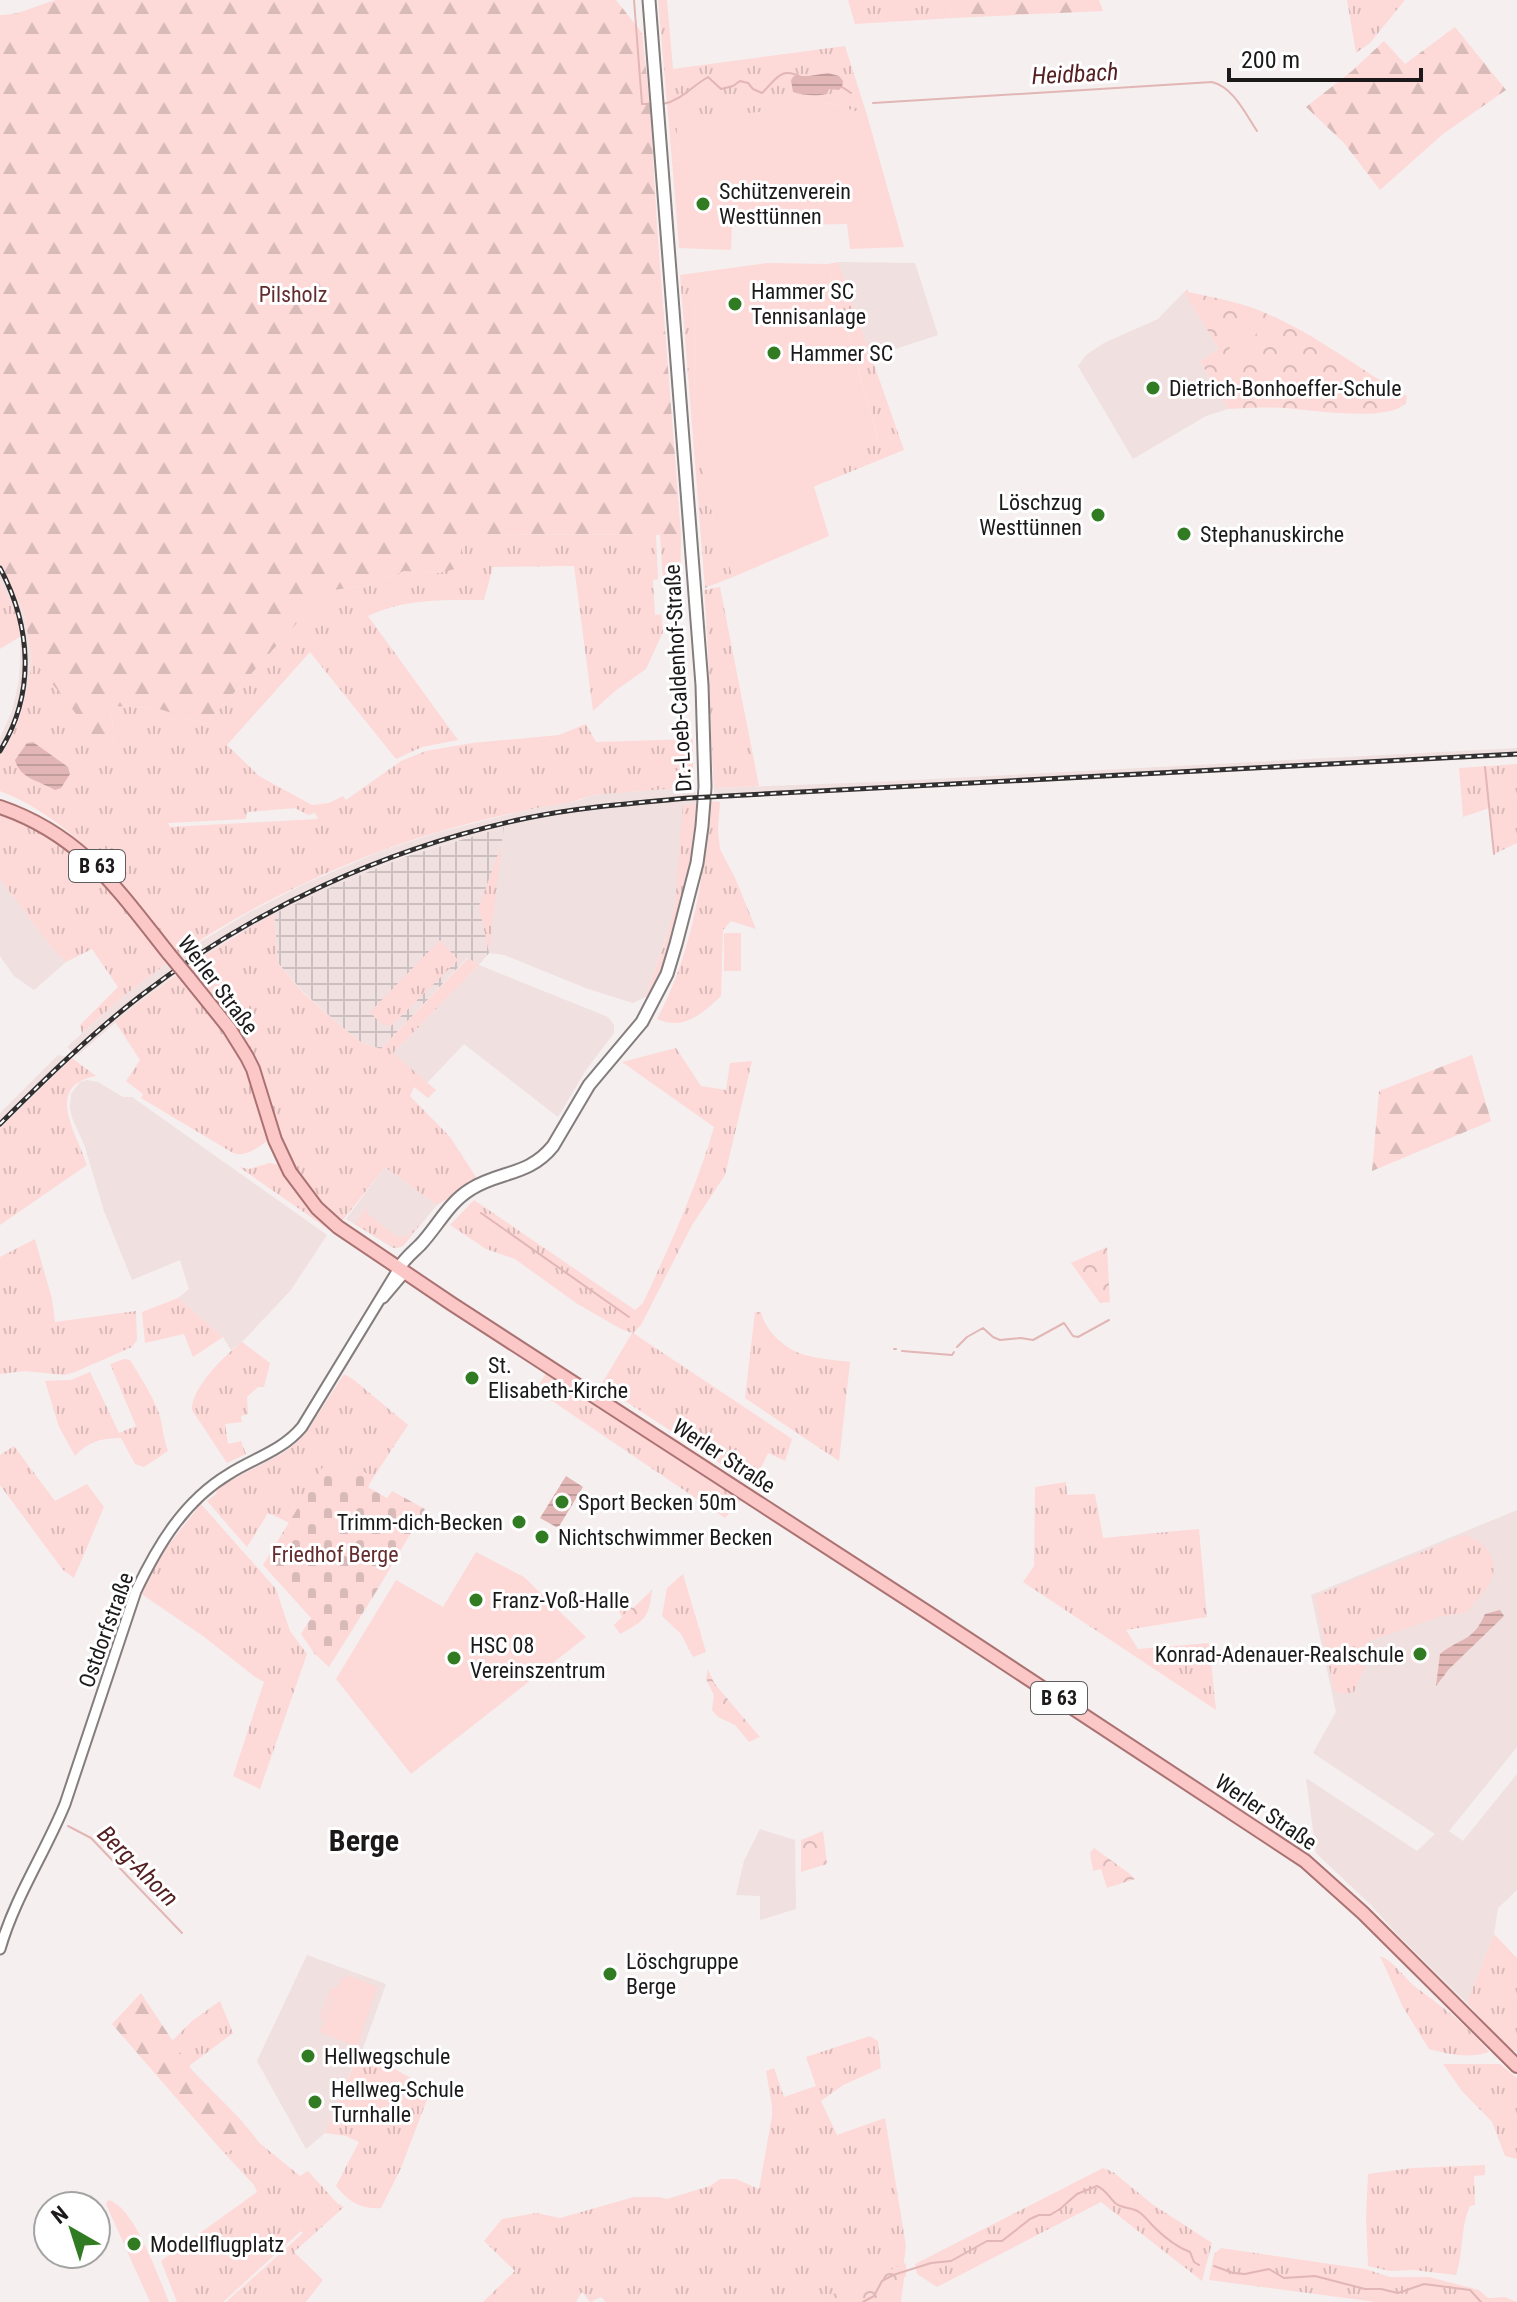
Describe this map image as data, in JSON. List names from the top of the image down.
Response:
{
  "streets": {
    "main road": ["Dr.-Loeb-Caldenhof-Straße", "B 63", "Werler Straße"],
    "street": ["Ostdorfstraße"]
  },
  "crossings": [
    ["Dr.-Loeb-Caldenhof-Straße", "Werler Straße"],
    ["Dr.-Loeb-Caldenhof-Straße", "Ostdorfstraße"],
    ["Werler Straße", "Ostdorfstraße"]
  ],
  "districts": ["Berge"],
  "water": ["Heidbach", "Berg-Ahorn"],
  "parks": ["Pilsholz", "Friedhof Berge"],
  "places": [
    "Schützenverein Westtünnen",
    "Hammer SC Tennisanlage",
    "Hammer SC",
    "Dietrich-Bonhoeffer-Schule",
    "Löschzug Westtünnen",
    "Stephanuskirche",
    "St. Elisabeth-Kirche",
    "Sport Becken 50m",
    "Trimm-dich-Becken",
    "Nichtschwimmer Becken",
    "Franz-Voß-Halle",
    "Konrad-Adenauer-Realschule",
    "HSC 08 Vereinszentrum",
    "Löschgruppe Berge",
    "Hellwegschule",
    "Hellweg-Schule Turnhalle",
    "Modellflugplatz"
  ],
  "scale_bar": "200 m",
  "north": "top left"
}
